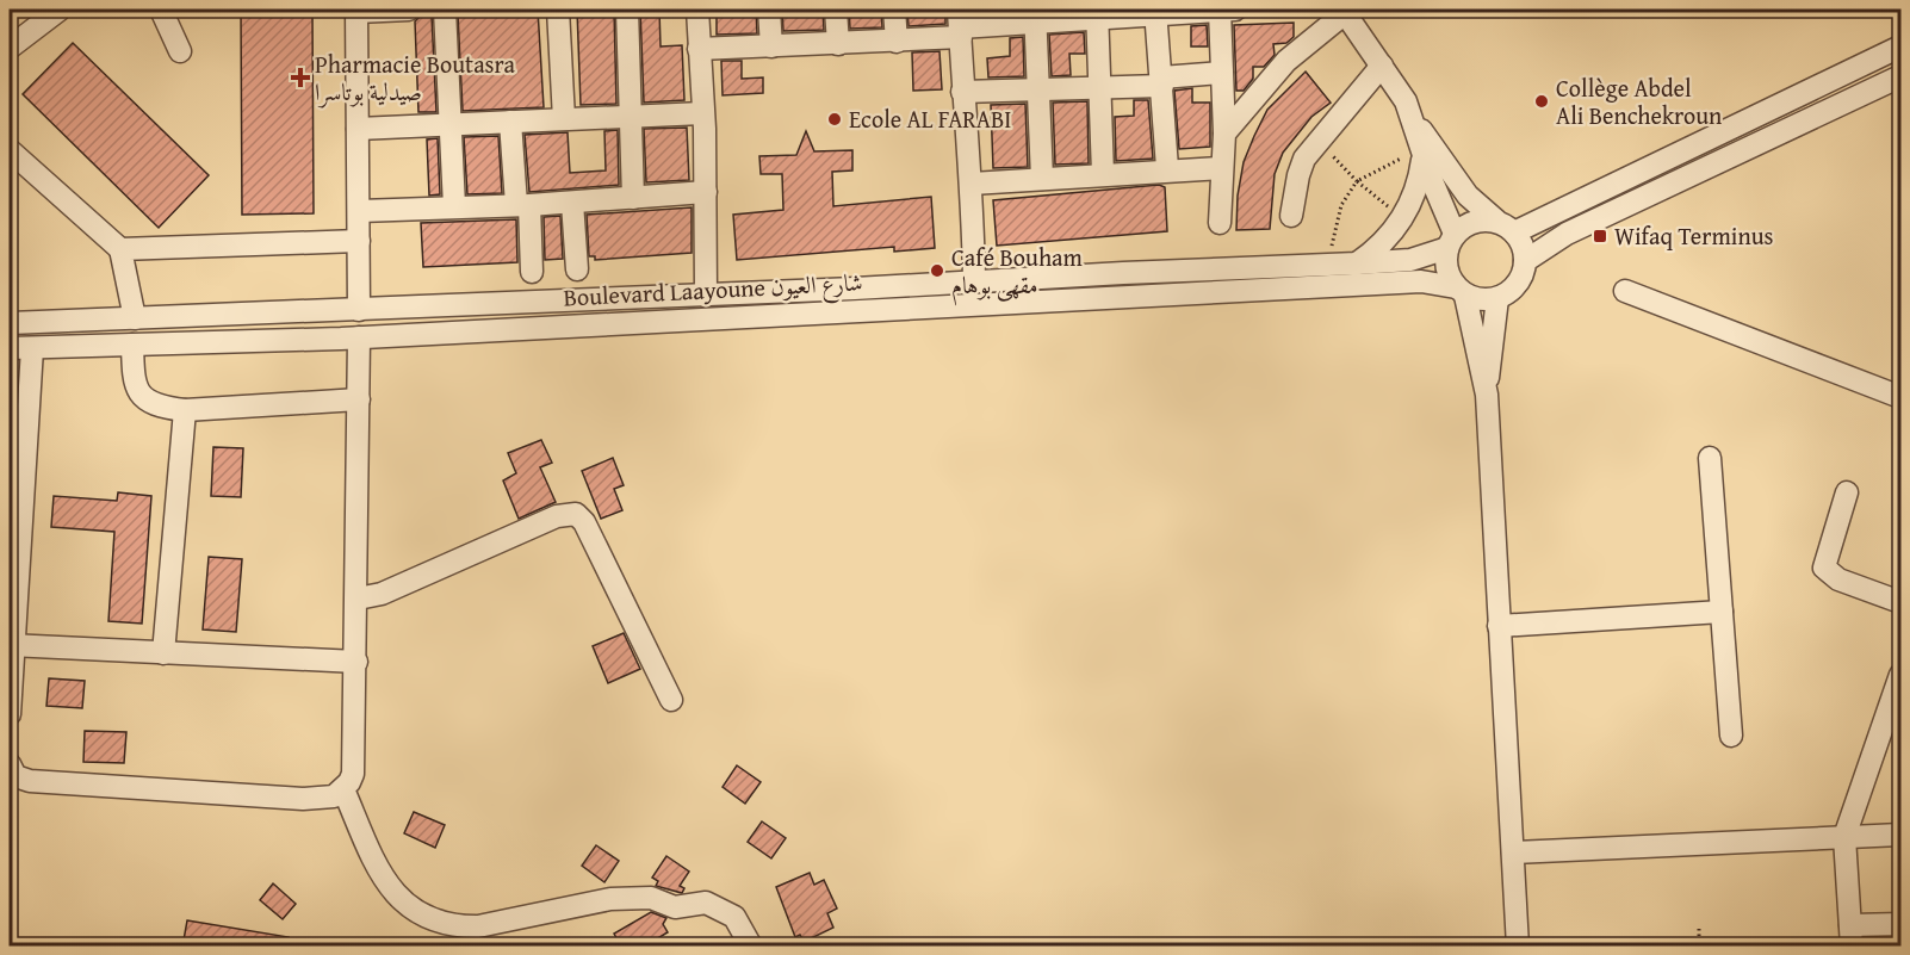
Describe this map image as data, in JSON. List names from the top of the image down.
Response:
{
  "streets": {
    "street": ["Boulevard Laayoune شارع العيون"]
  },
  "places": {
    "health": ["Pharmacie Boutasra صيدلية بوتاسرا"],
    "other": ["Collège Abdel Ali Benchekroun", "Ecole AL FARABI", "Café Bouham مقهى بوهام"],
    "transit": ["Wifaq Terminus"]
  }
}
